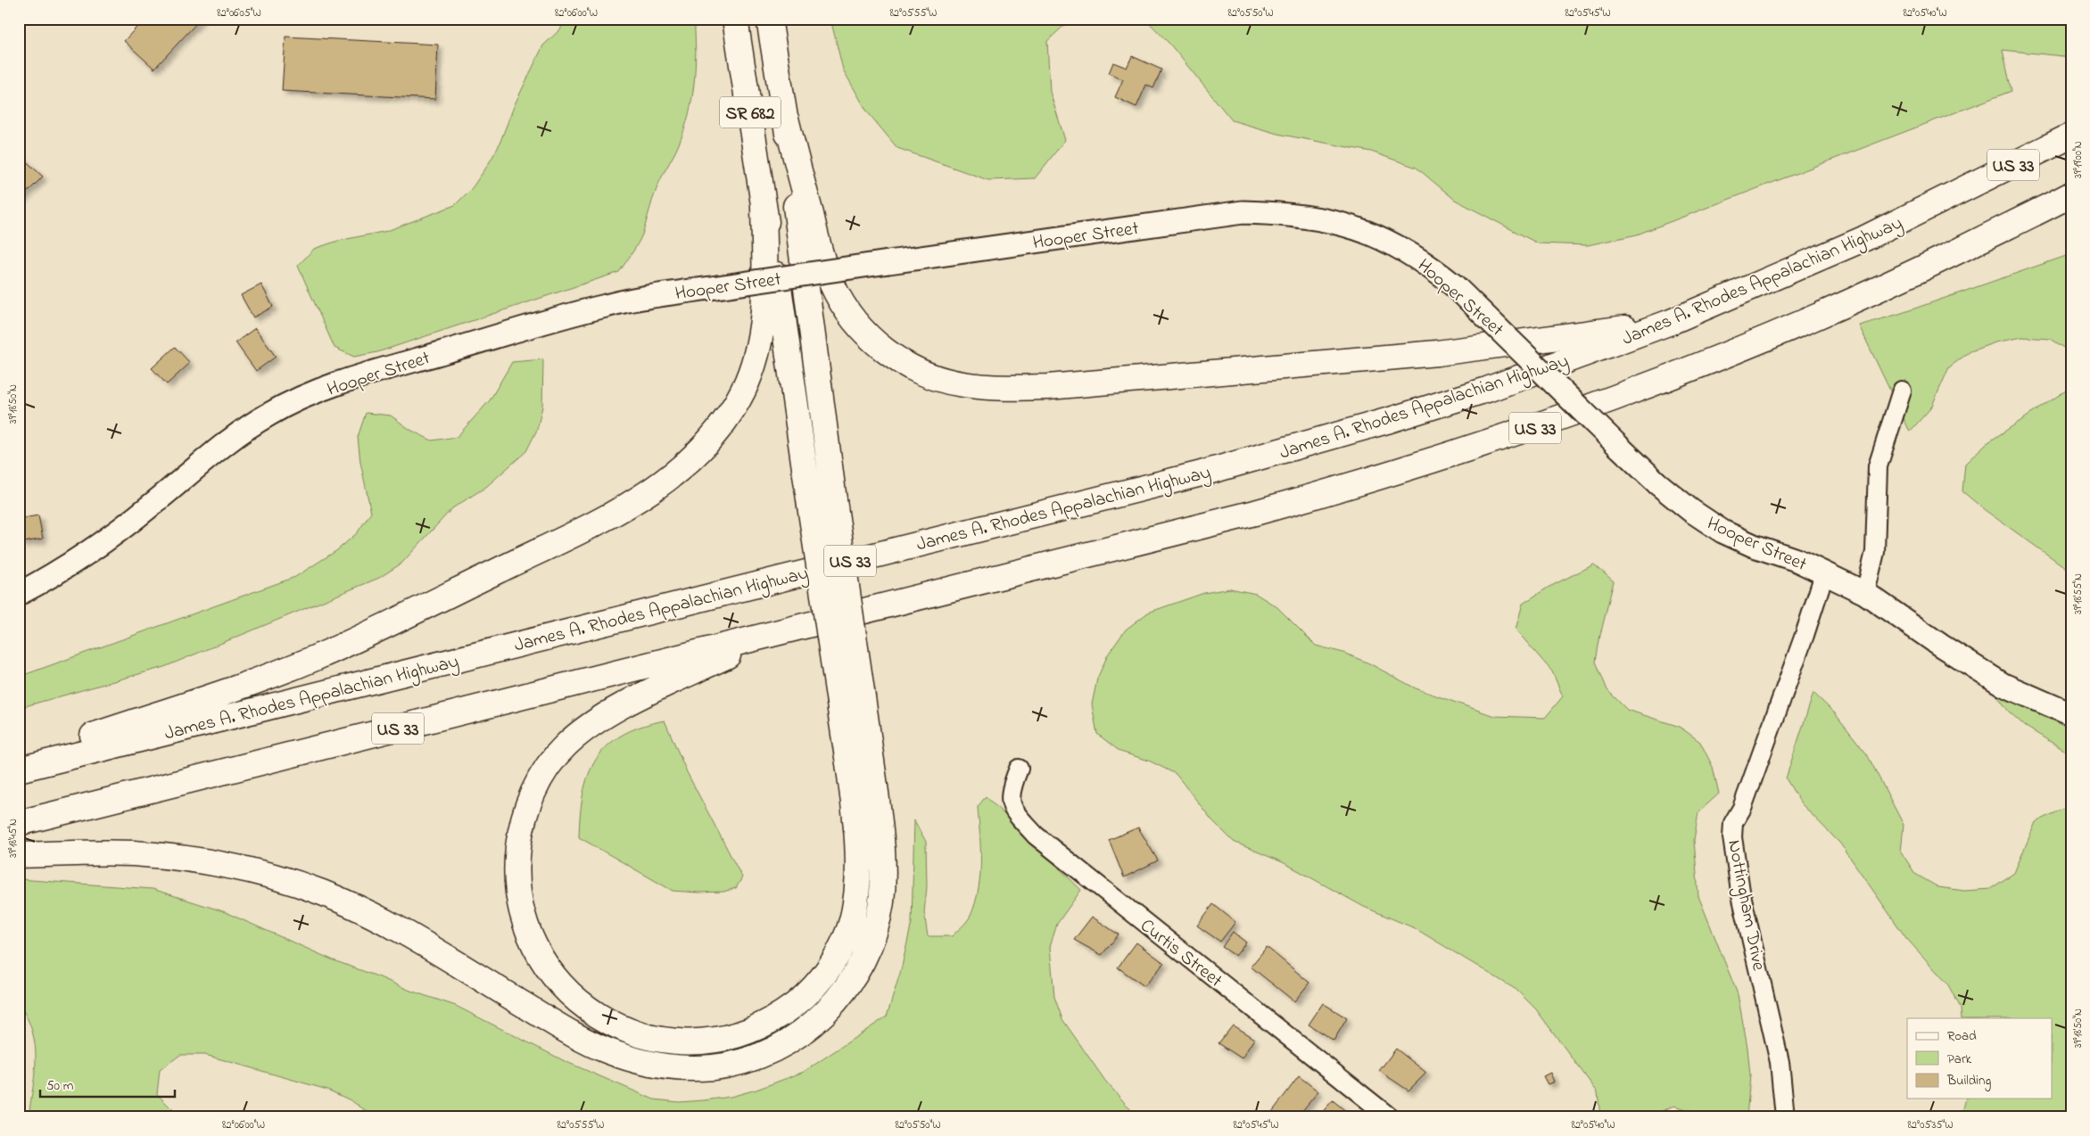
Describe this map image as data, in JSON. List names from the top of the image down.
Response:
{
  "streets": {
    "highway": ["SR 682", "US 33", "James A. Rhodes Appalachian Highway"],
    "street": ["Hooper Street", "Nottingham Drive", "Curtis Street"]
  },
  "crossings": [
    ["Hooper Street", "Nottingham Drive"]
  ],
  "legend": ["Road", "Park", "Building"],
  "scale_bar": "50 m",
  "coordinates": [
    "82°06'05\"W",
    "82°06'00\"W",
    "82°05'55\"W",
    "82°05'50\"W",
    "82°05'45\"W",
    "82°05'40\"W",
    "39°19'00\"N",
    "39°18'50\"N",
    "39°18'55\"N",
    "39°18'45\"N",
    "82°05'35\"W"
  ]
}
